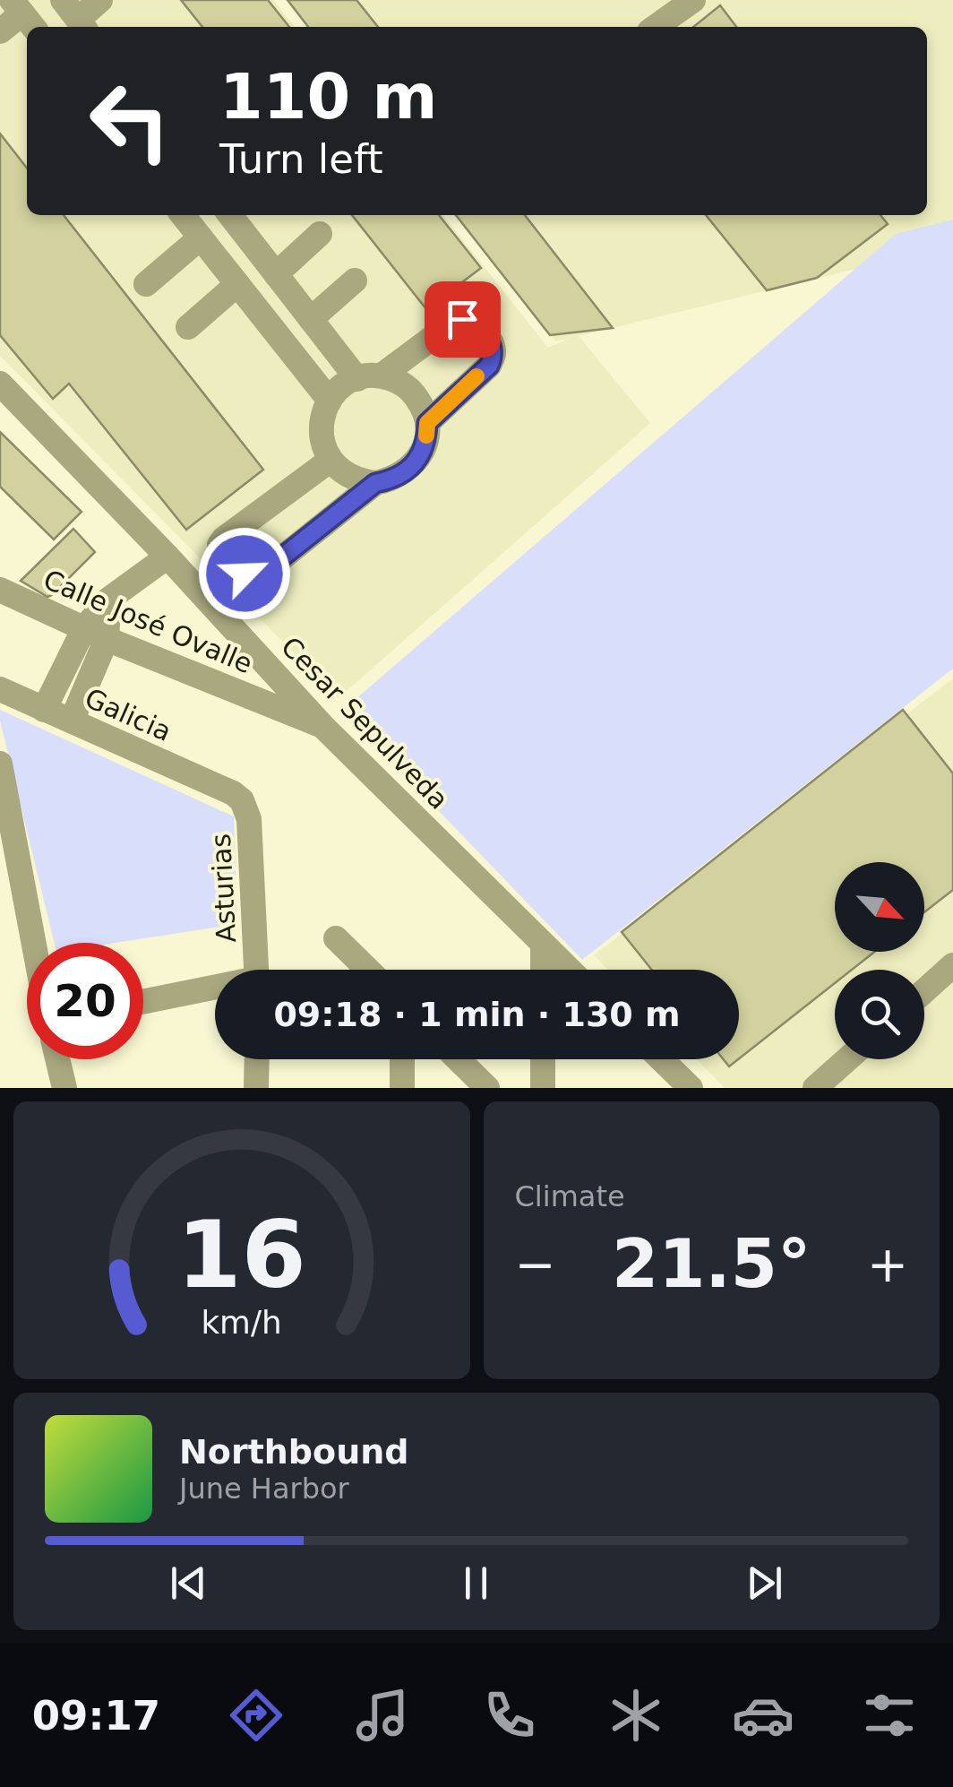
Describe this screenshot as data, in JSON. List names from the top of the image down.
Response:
{
  "streets": {
    "street": [
      "Calle José Ovalle",
      "Galicia",
      "Cesar Sepulveda",
      "Asturias"
    ]
  },
  "crossings": [
    ["Calle José Ovalle", "Cesar Sepulveda"],
    ["Galicia", "Asturias"]
  ],
  "north": "bottom right",
  "page": {
    "turn": ["110 m", "Turn left"],
    "limit": "20",
    "trip": "09:18 · 1 min · 130 m",
    "tile": "Climate",
    "heat": ["−", "21.5°", "+"],
    "song": ["Northbound", "June Harbor"],
    "tabs": "09:17",
    "gauge": ["16", "km/h"]
  }
}
